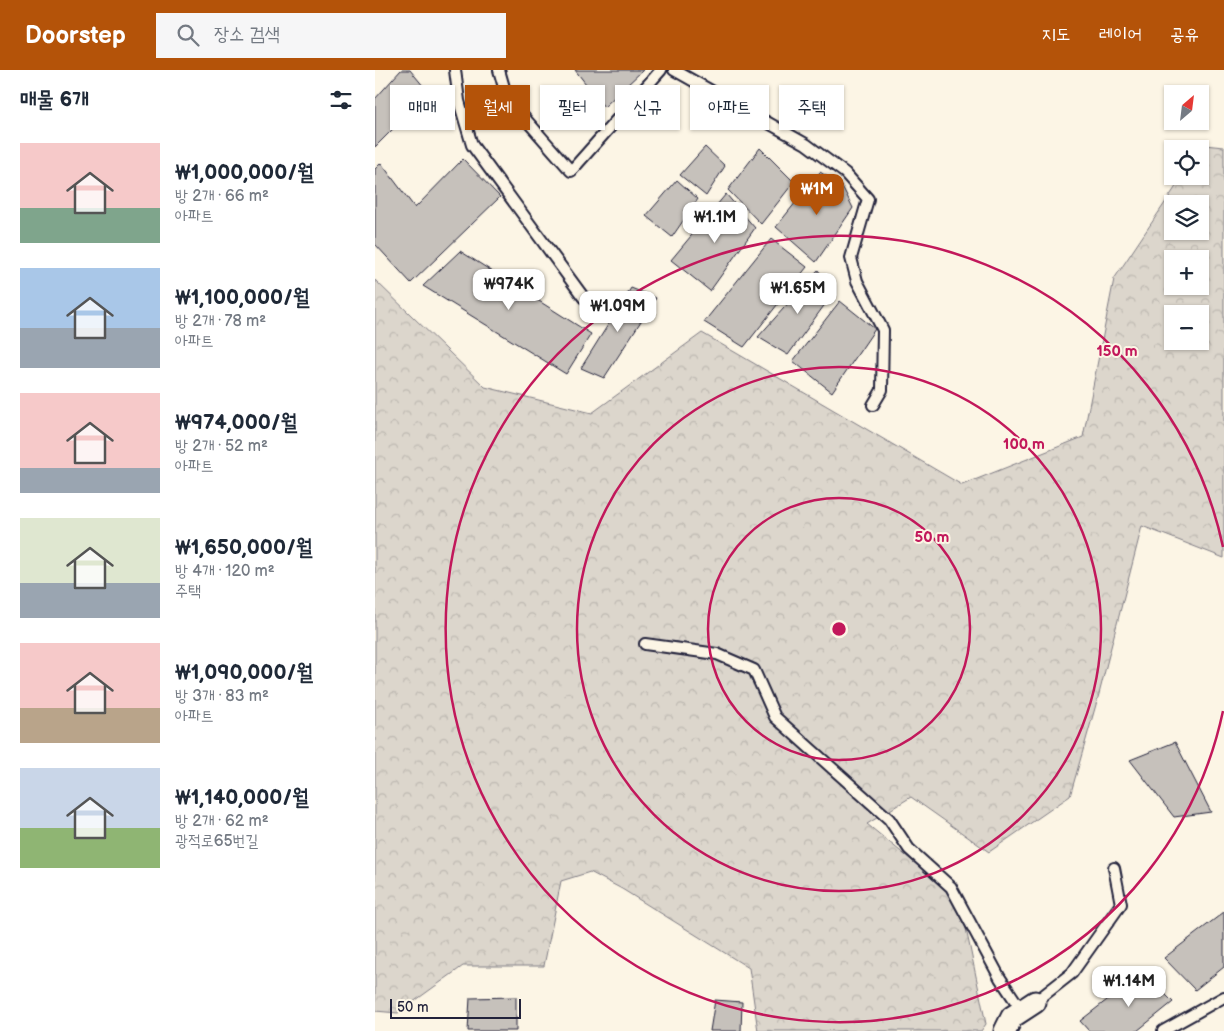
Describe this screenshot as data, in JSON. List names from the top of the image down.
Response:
{
  "scale_bar": "50 m",
  "north": "top right",
  "page": {
    "header": "Doorstep",
    "search": "장소 검색",
    "nav": ["지도", "레이어", "공유"],
    "heading": "매물 6개",
    "map_buttons": ["+", "−"],
    "chip": [
      "매매",
      "월세",
      "필터",
      "신규",
      "아파트",
      "주택"
    ],
    "list": [
      {
        "name": "₩1,000,000/월",
        "note": "방 2개 · 66 m² · 아파트"
      },
      {
        "name": "₩1,100,000/월",
        "note": "방 2개 · 78 m² · 아파트"
      },
      {
        "name": "₩974,000/월",
        "note": "방 2개 · 52 m² · 아파트"
      },
      {
        "name": "₩1,650,000/월",
        "note": "방 4개 · 120 m² · 주택"
      },
      {
        "name": "₩1,090,000/월",
        "note": "방 3개 · 83 m² · 아파트"
      },
      {
        "name": "₩1,140,000/월",
        "note": "방 2개 · 62 m² · 광적로65번길"
      }
    ],
    "price": [
      "₩1M",
      "₩1.1M",
      "₩974K",
      "₩1.65M",
      "₩1.09M",
      "₩1.14M"
    ],
    "scale": "50 m"
  },
  "rings": ["150 m", "100 m", "50 m"]
}
